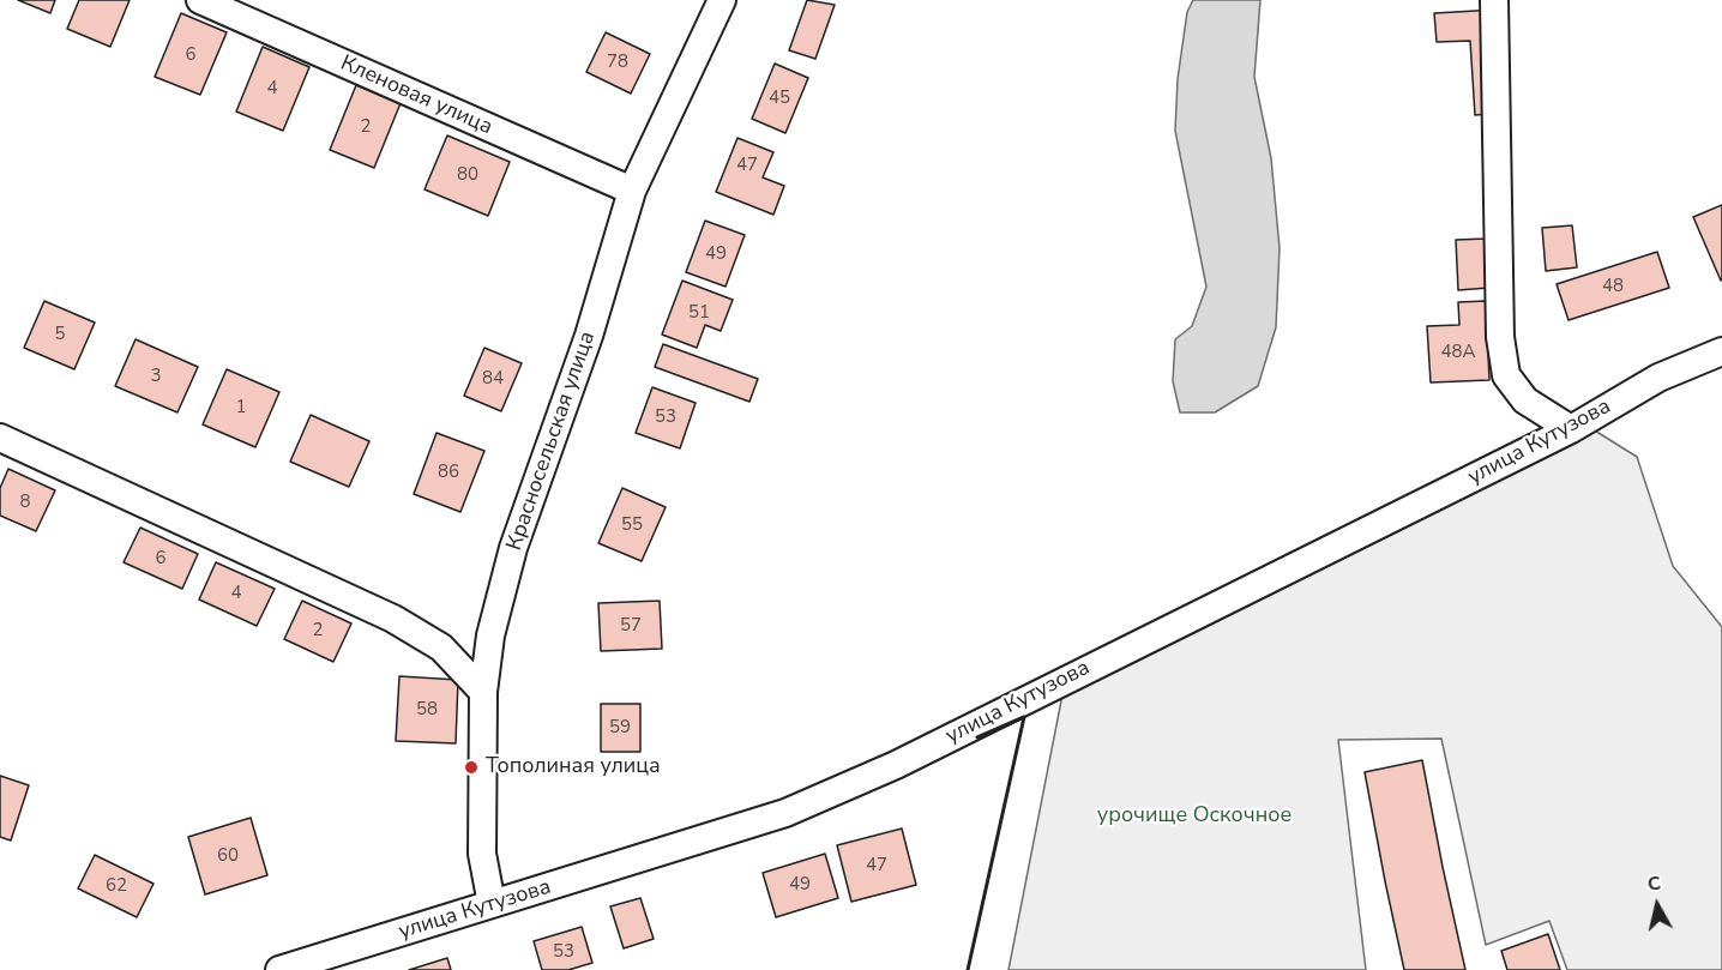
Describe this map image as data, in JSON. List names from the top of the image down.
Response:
{
  "streets": {
    "street": ["Кленовая улица", "Красносельская улица", "улица Кутузова"]
  },
  "crossings": [
    ["Кленовая улица", "Красносельская улица"],
    ["Красносельская улица", "улица Кутузова"]
  ],
  "parks": ["урочище Оскочное"],
  "places": ["Тополиная улица"],
  "house_numbers": [
    "6",
    "78",
    "4",
    "45",
    "2",
    "47",
    "80",
    "49",
    "48",
    "51",
    "5",
    "48А",
    "3",
    "84",
    "1",
    "53",
    "86",
    "8",
    "55",
    "6",
    "4",
    "57",
    "2",
    "58",
    "59",
    "60",
    "47",
    "49",
    "62",
    "53"
  ],
  "north": "top"
}
